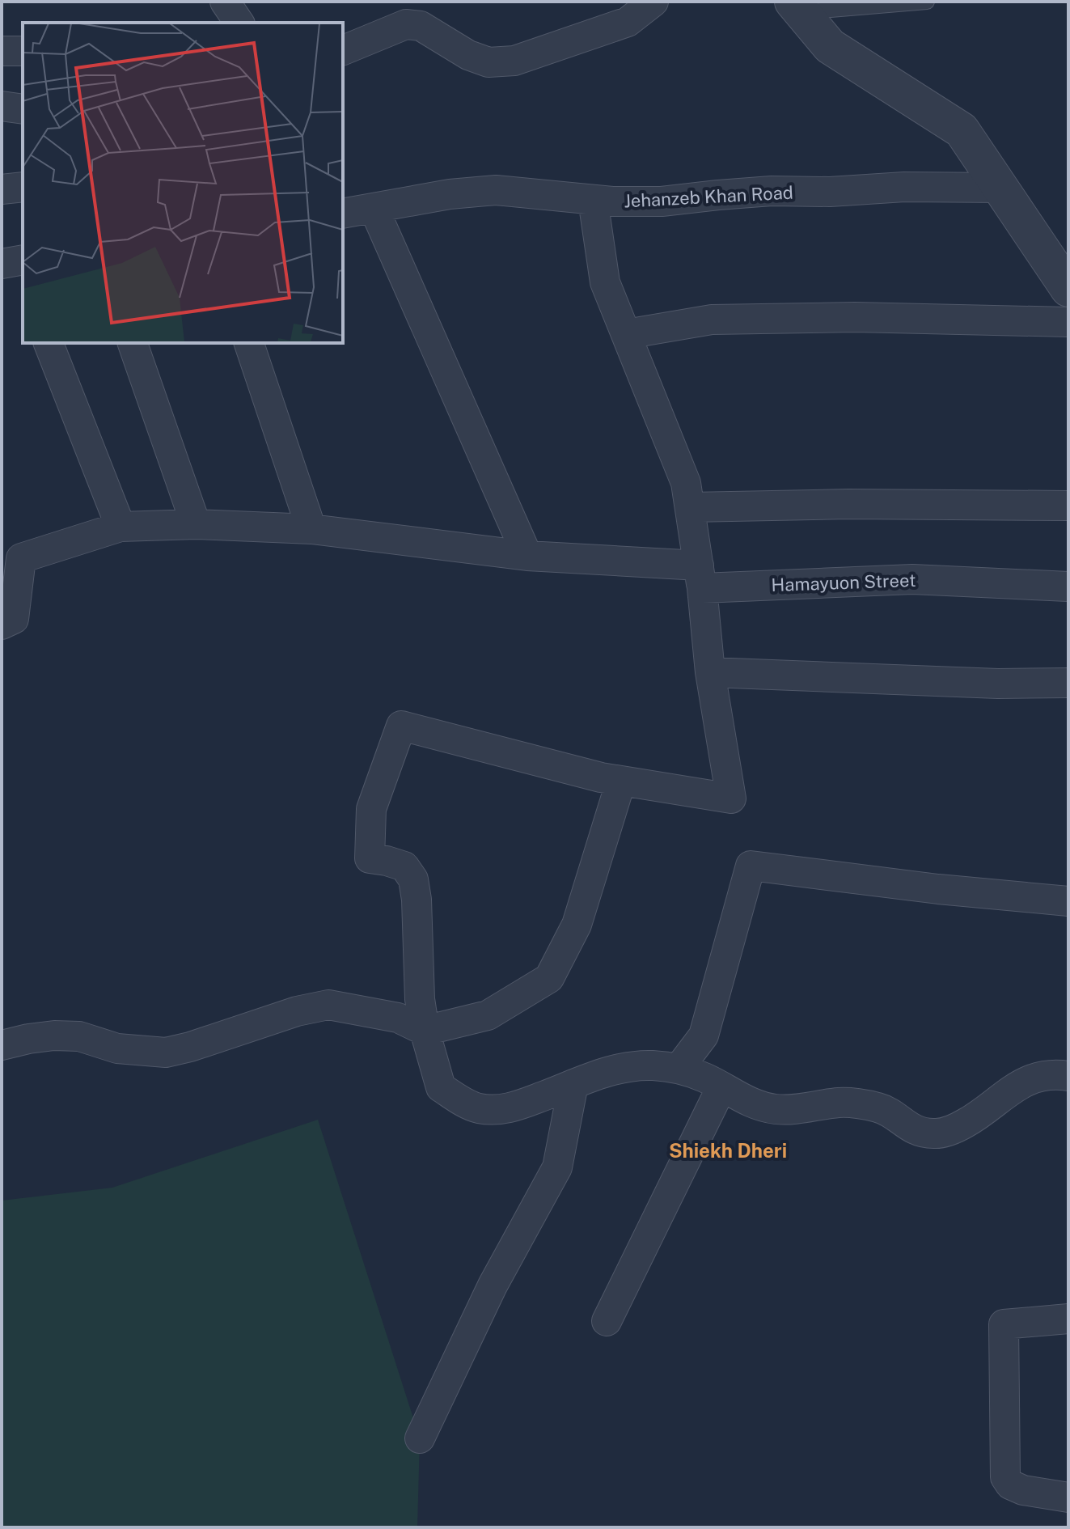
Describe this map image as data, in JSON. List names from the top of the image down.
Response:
{
  "streets": {
    "street": ["Jehanzeb Khan Road", "Hamayuon Street"]
  },
  "districts": ["Shiekh Dheri"]
}
